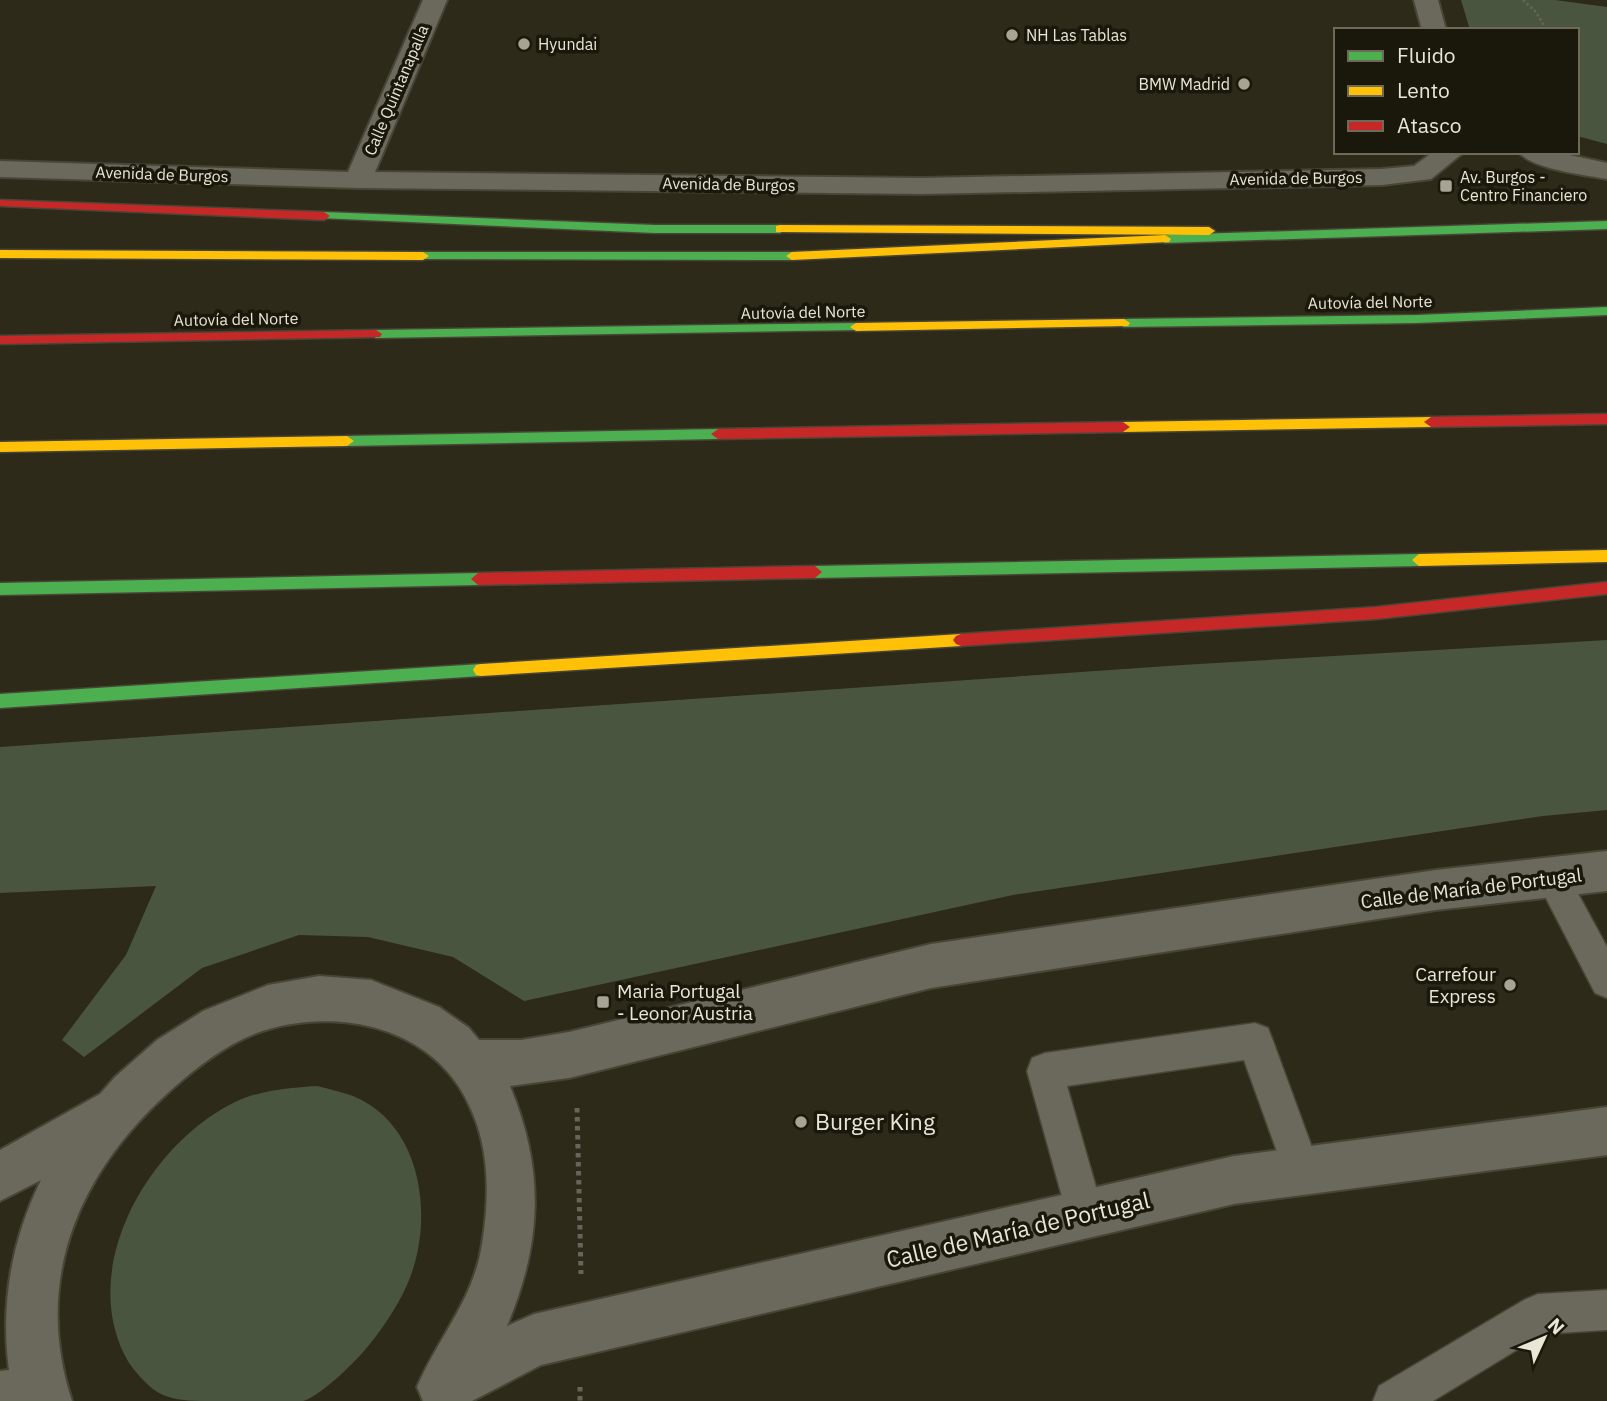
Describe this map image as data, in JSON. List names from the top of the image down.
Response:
{
  "streets": {
    "main road": ["Autovía del Norte"],
    "street": ["Calle Quintanapalla", "Avenida de Burgos", "Calle de María de Portugal"]
  },
  "crossings": [
    ["Calle Quintanapalla", "Avenida de Burgos"]
  ],
  "places": {
    "other": [
      "NH Las Tablas",
      "Hyundai",
      "BMW Madrid",
      "Carrefour Express",
      "Burger King"
    ],
    "transit": ["Av. Burgos - Centro Financiero", "Maria Portugal - Leonor Austria"]
  },
  "legend": ["Fluido", "Lento", "Atasco"],
  "north": "top right"
}
